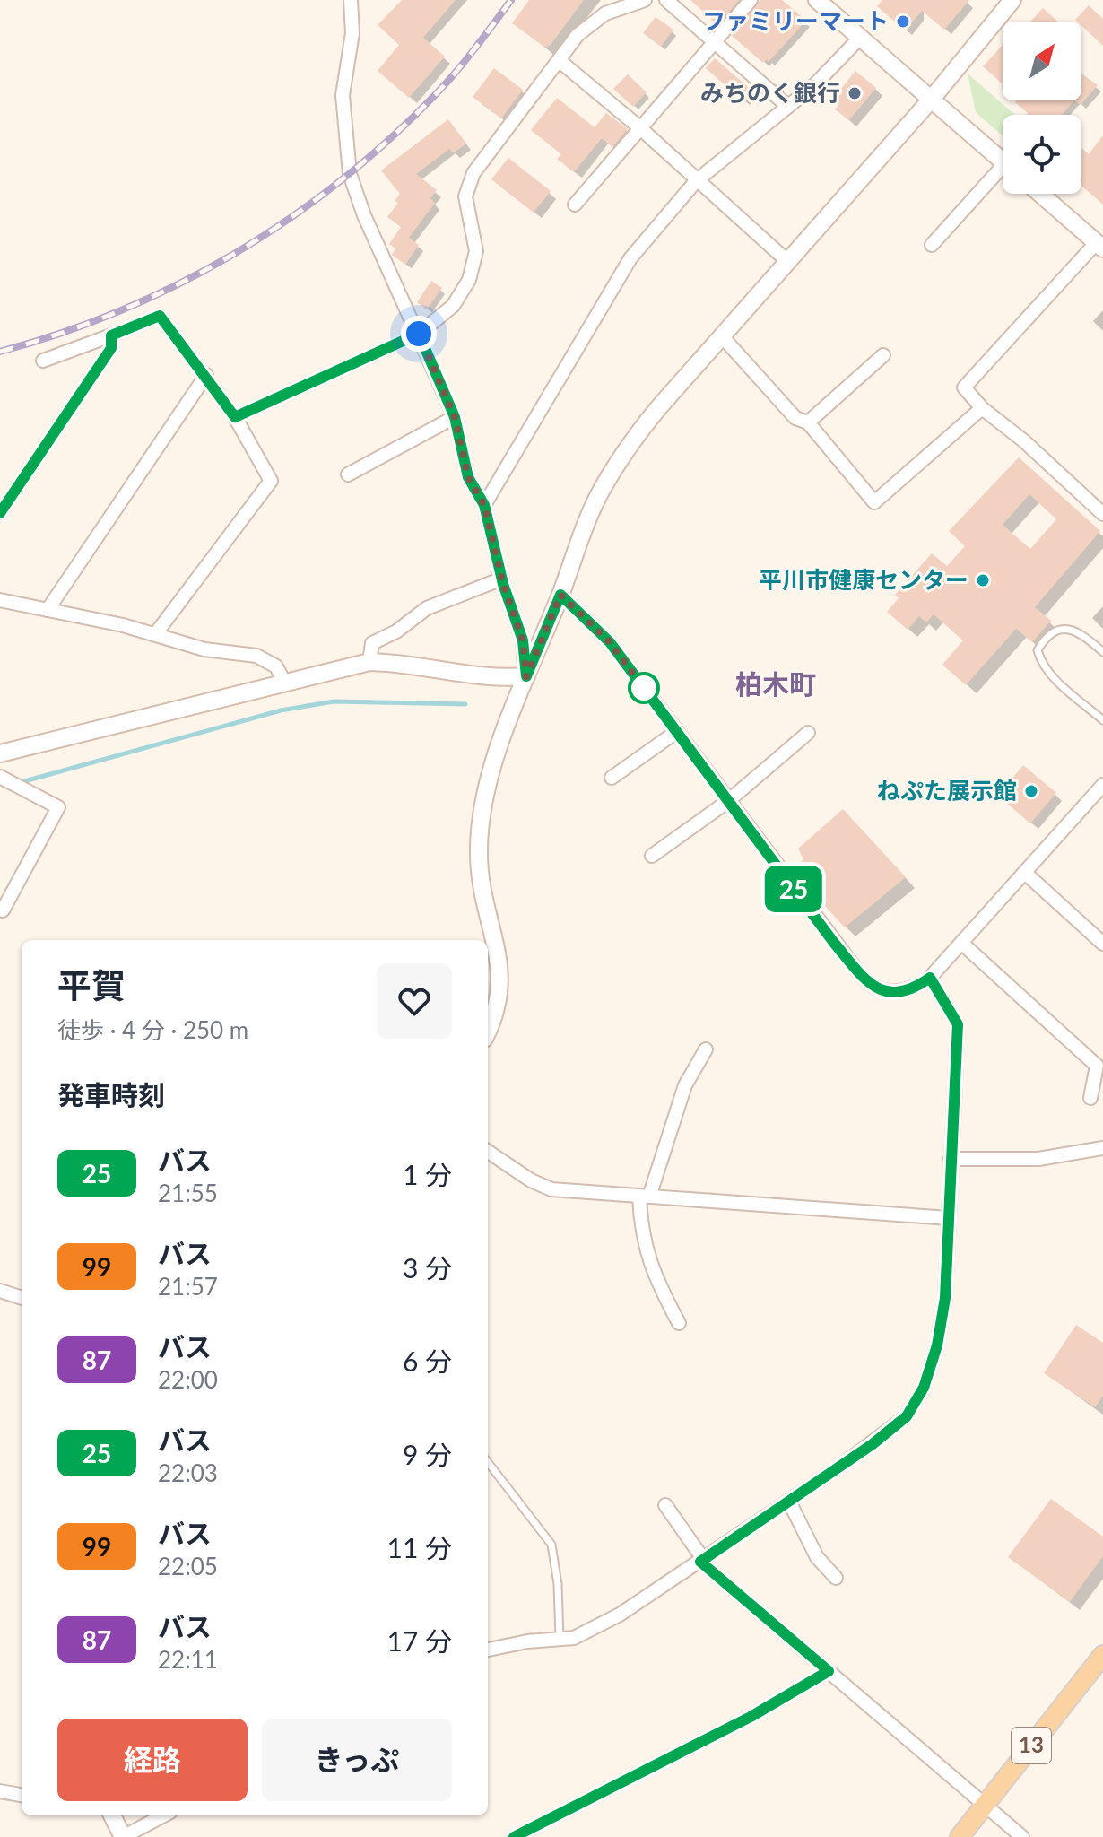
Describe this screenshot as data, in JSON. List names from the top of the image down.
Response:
{
  "streets": {
    "main road": ["13"]
  },
  "districts": ["柏木町"],
  "places": [
    "ファミリーマート",
    "みちのく銀行",
    "平川市健康センター",
    "ねぷた展示館"
  ],
  "lines": ["bus line 25"],
  "north": "top right",
  "page": {
    "on_map": "25",
    "heading": [
      ["平賀", "徒歩 · 4 分 · 250 m"],
      "発車時刻"
    ],
    "list": [
      {
        "mark": "25",
        "name": "バス",
        "note": "21:55",
        "value": "1 分"
      },
      {
        "mark": "99",
        "name": "バス",
        "note": "21:57",
        "value": "3 分"
      },
      {
        "mark": "87",
        "name": "バス",
        "note": "22:00",
        "value": "6 分"
      },
      {
        "mark": "25",
        "name": "バス",
        "note": "22:03",
        "value": "9 分"
      },
      {
        "mark": "99",
        "name": "バス",
        "note": "22:05",
        "value": "11 分"
      },
      {
        "mark": "87",
        "name": "バス",
        "note": "22:11",
        "value": "17 分"
      }
    ],
    "buttons": ["経路", "きっぷ"]
  }
}
